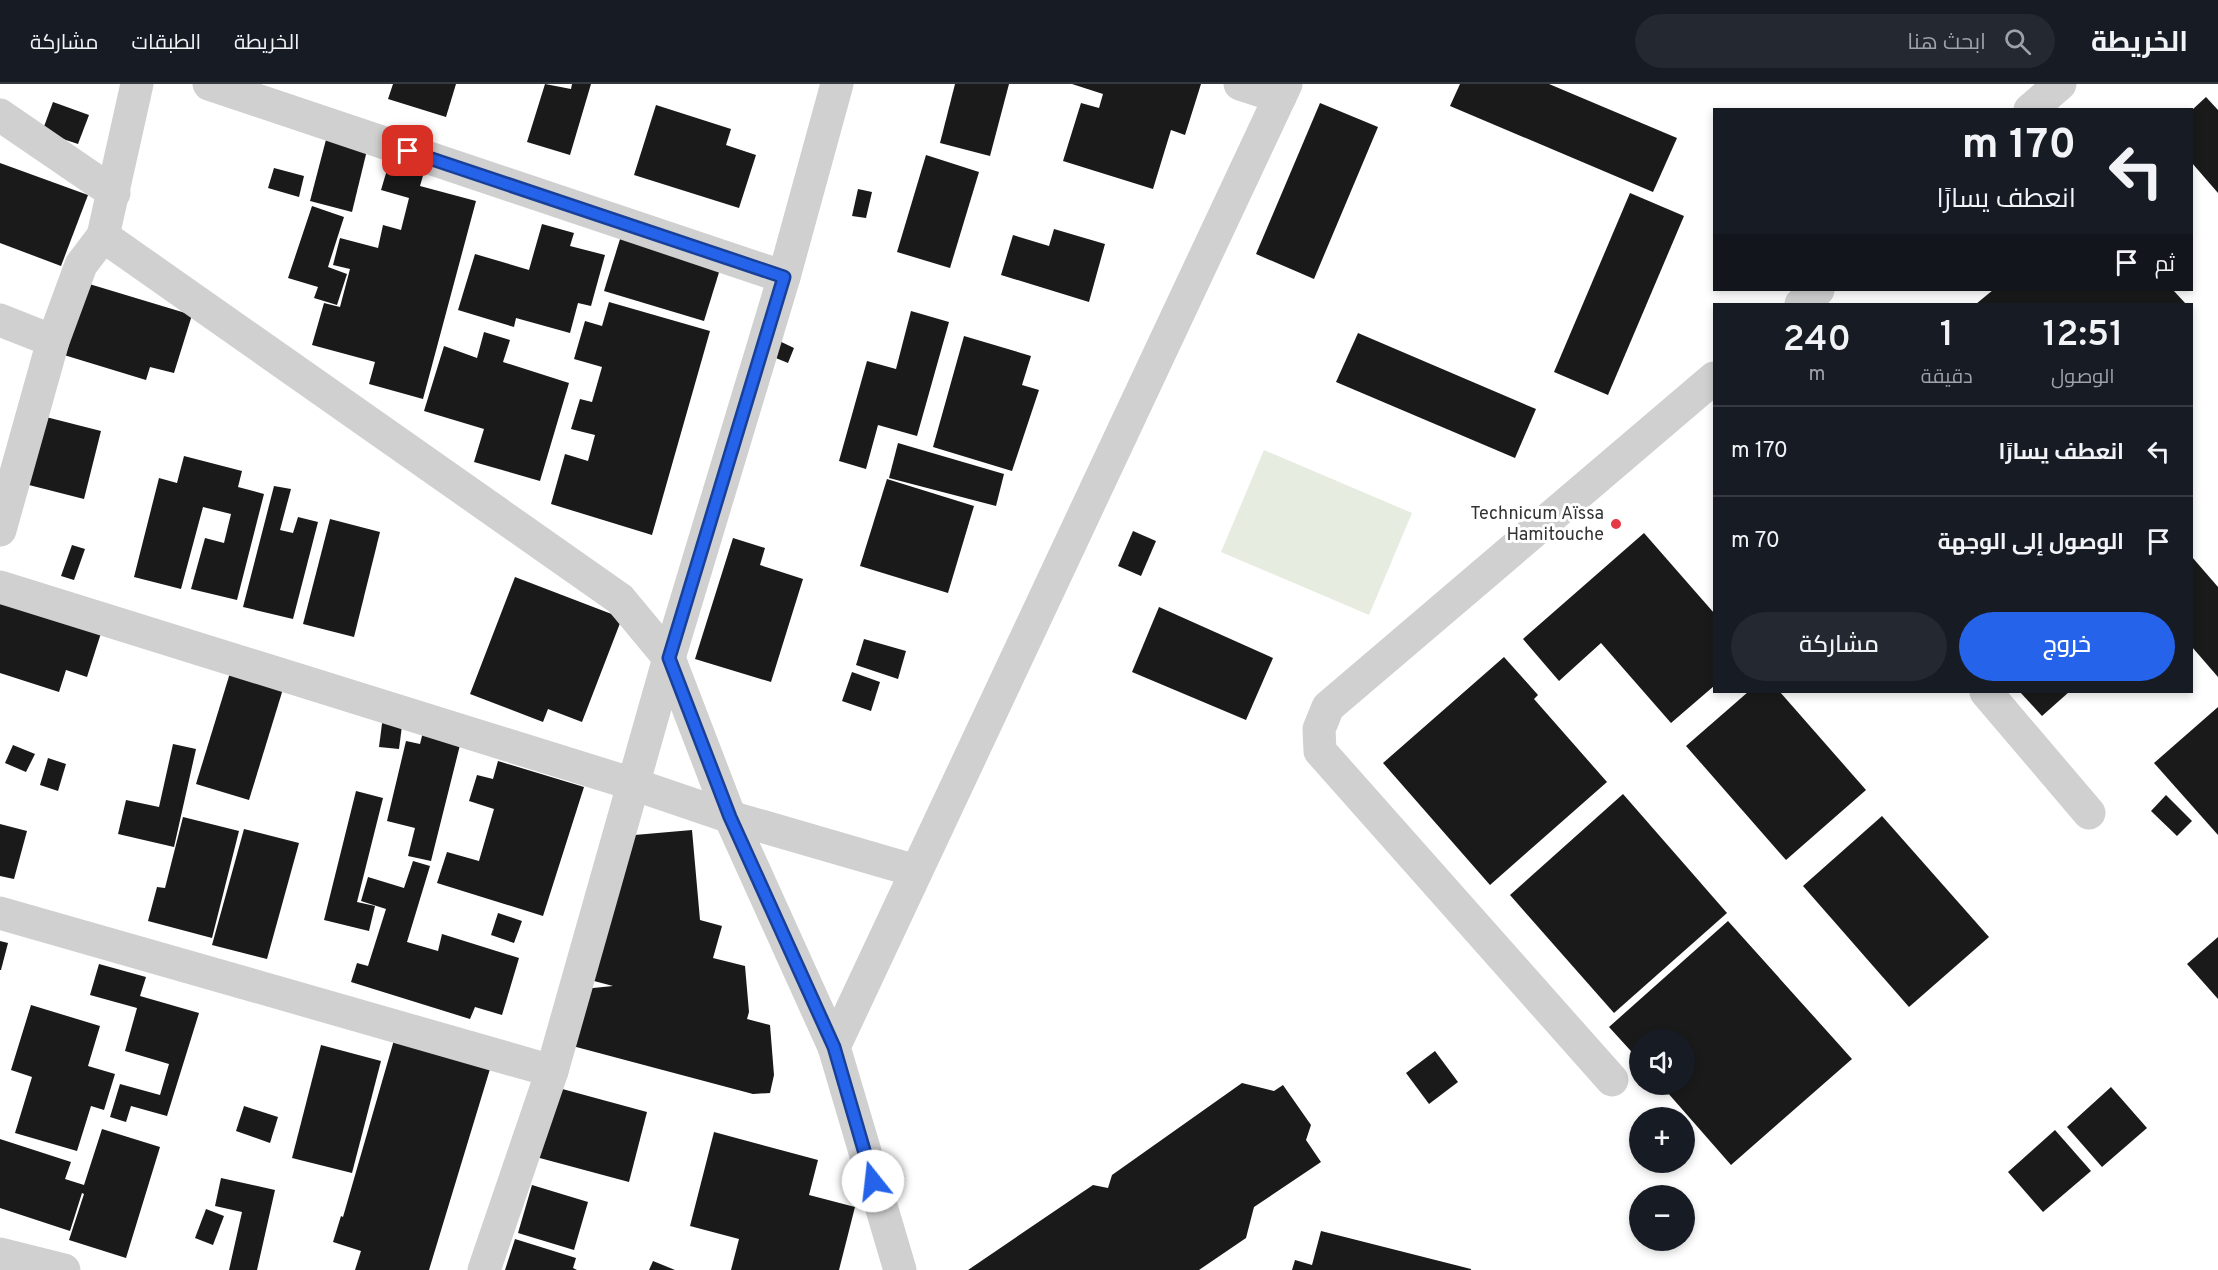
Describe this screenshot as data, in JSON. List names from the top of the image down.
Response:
{
  "places": ["Technicum Aïssa Hamitouche"],
  "page": {
    "header": "الخريطة",
    "search": "ابحث هنا",
    "nav": ["الخريطة", "الطبقات", "مشاركة"],
    "turn": ["170 m", "انعطف يسارًا"],
    "then": "ثم",
    "eta": [
      "12:51",
      "الوصول",
      "1",
      "دقيقة",
      "240",
      "m"
    ],
    "list": [
      {
        "name": "انعطف يسارًا",
        "value": "170 m"
      },
      {
        "name": "الوصول إلى الوجهة",
        "value": "70 m"
      }
    ],
    "buttons": ["خروج", "مشاركة"],
    "map_buttons": ["+", "−"]
  }
}
